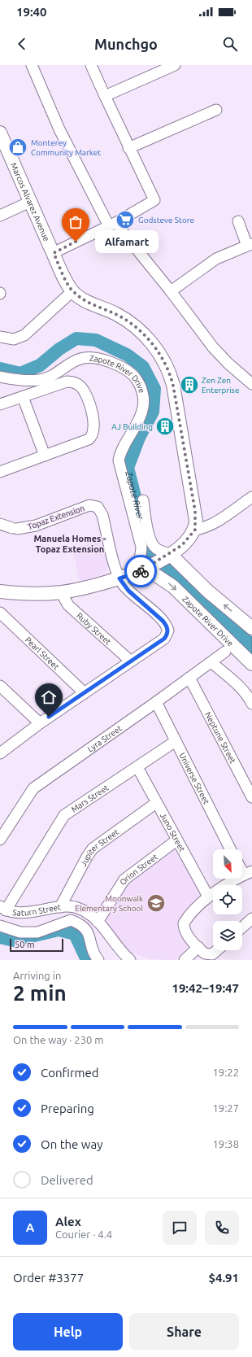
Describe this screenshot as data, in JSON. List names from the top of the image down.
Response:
{
  "streets": {
    "main road": ["Marcos Alvarez Avenue", "Zapote River Drive"],
    "street": [
      "Topaz Extension",
      "Ruby Street",
      "Pearl Street",
      "Lyra Street",
      "Neptune Street",
      "Universe Street",
      "Mars Street",
      "Juno Street",
      "Jupiter Street",
      "Orion Street",
      "Saturn Street"
    ]
  },
  "crossings": [
    ["Lyra Street", "Neptune Street"],
    ["Lyra Street", "Universe Street"],
    ["Universe Street", "Mars Street"],
    ["Mars Street", "Juno Street"],
    ["Mars Street", "Saturn Street"],
    ["Juno Street", "Jupiter Street"],
    ["Juno Street", "Orion Street"],
    ["Jupiter Street", "Saturn Street"],
    ["Orion Street", "Saturn Street"]
  ],
  "districts": ["Manuela Homes - Topaz Extension"],
  "water": ["Zapote River"],
  "places": {
    "shop": ["Monterey Community Market"],
    "supermarket": ["Godsteve Store"],
    "other": ["Alfamart"],
    "building": ["Zen Zen Enterprise", "AJ Building"],
    "school or university": ["Moonwalk Elementary School"]
  },
  "scale_bar": "50 m",
  "north": "bottom right",
  "page": {
    "status": "19:40",
    "header": "Munchgo",
    "bubble": "Alfamart",
    "scale": "50 m",
    "heading": ["2 min", "Arriving in", "19:42–19:47"],
    "panel": [
      "Alex",
      "Courier · 4.4",
      "Order #3377",
      "$4.91"
    ],
    "bar": "On the way · 230 m",
    "list": [
      ["Confirmed", "19:22"],
      ["Preparing", "19:27"],
      ["On the way", "19:38"],
      "Delivered"
    ],
    "round": "A",
    "buttons": ["Help", "Share"]
  }
}
